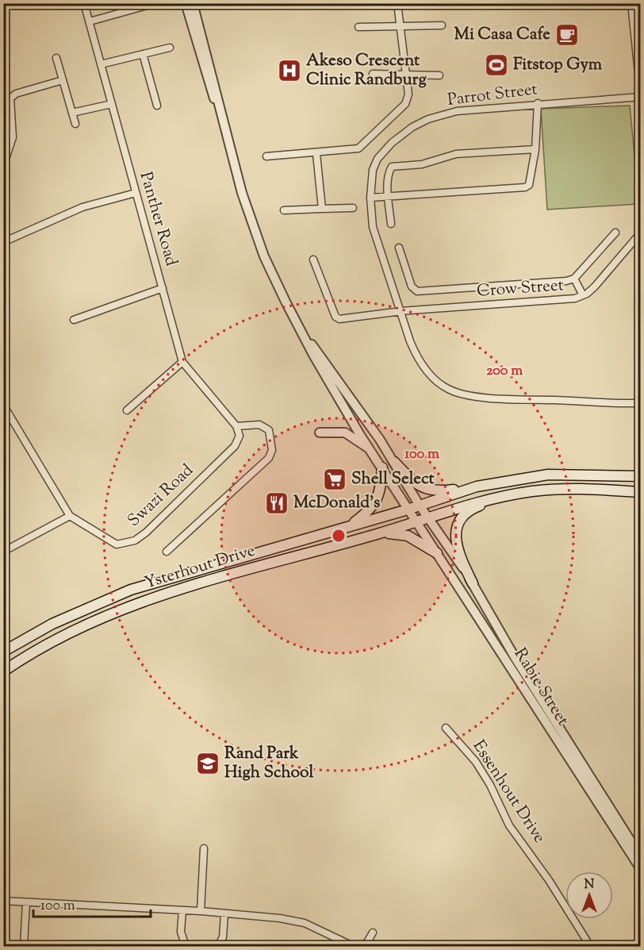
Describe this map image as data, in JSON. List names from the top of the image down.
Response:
{
  "streets": {
    "main road": ["Ysterhout Drive"],
    "street": [
      "Parrot Street",
      "Panther Road",
      "Crow Street",
      "Swazi Road",
      "Rabie Street",
      "Essenhout Drive"
    ]
  },
  "crossings": [
    ["Parrot Street", "Crow Street"],
    ["Panther Road", "Swazi Road"],
    ["Ysterhout Drive", "Rabie Street"]
  ],
  "places": {
    "cafe": ["Mi Casa Cafe"],
    "sports": ["Fitstop Gym"],
    "hospital": ["Akeso Crescent Clinic Randburg"],
    "supermarket": ["Shell Select"],
    "restaurant": ["McDonald's"],
    "school or university": ["Rand Park High School"]
  },
  "scale_bar": "100 m",
  "north": "top",
  "rings": ["200 m", "100 m"]
}
